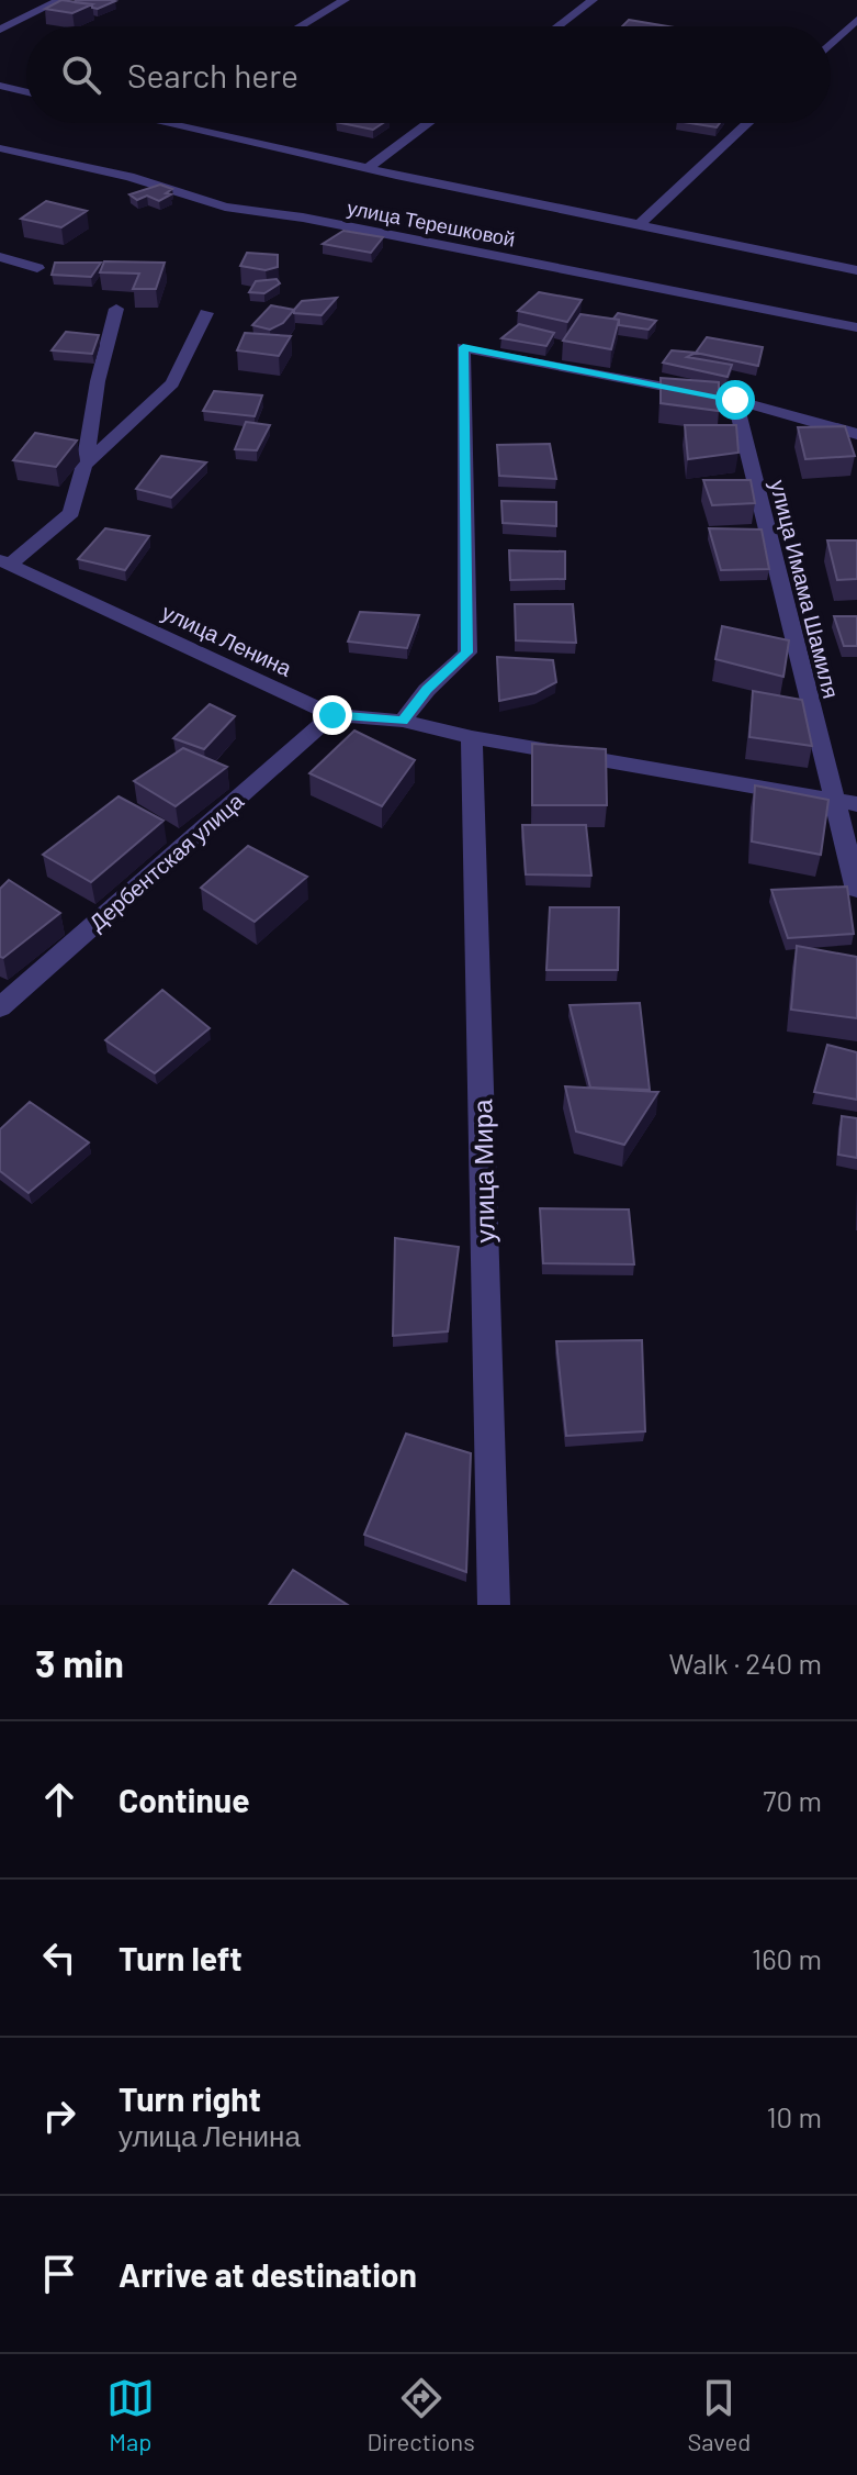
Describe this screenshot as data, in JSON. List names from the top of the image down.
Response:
{
  "streets": {
    "street": [
      "улица Терешковой",
      "улица Имама Шамиля",
      "улица Ленина",
      "Дербентская улица",
      "улица Мира"
    ]
  },
  "crossings": [
    ["улица Имама Шамиля", "улица Ленина"],
    ["улица Ленина", "Дербентская улица"],
    ["улица Ленина", "улица Мира"]
  ],
  "page": {
    "search": "Search here",
    "heading": ["3 min", "Walk · 240 m"],
    "list": [
      ["Continue", "70 m"],
      ["Turn left", "160 m"],
      ["Turn right", "улица Ленина", "10 m"],
      "Arrive at destination"
    ],
    "nav": ["Map", "Directions", "Saved"]
  }
}
